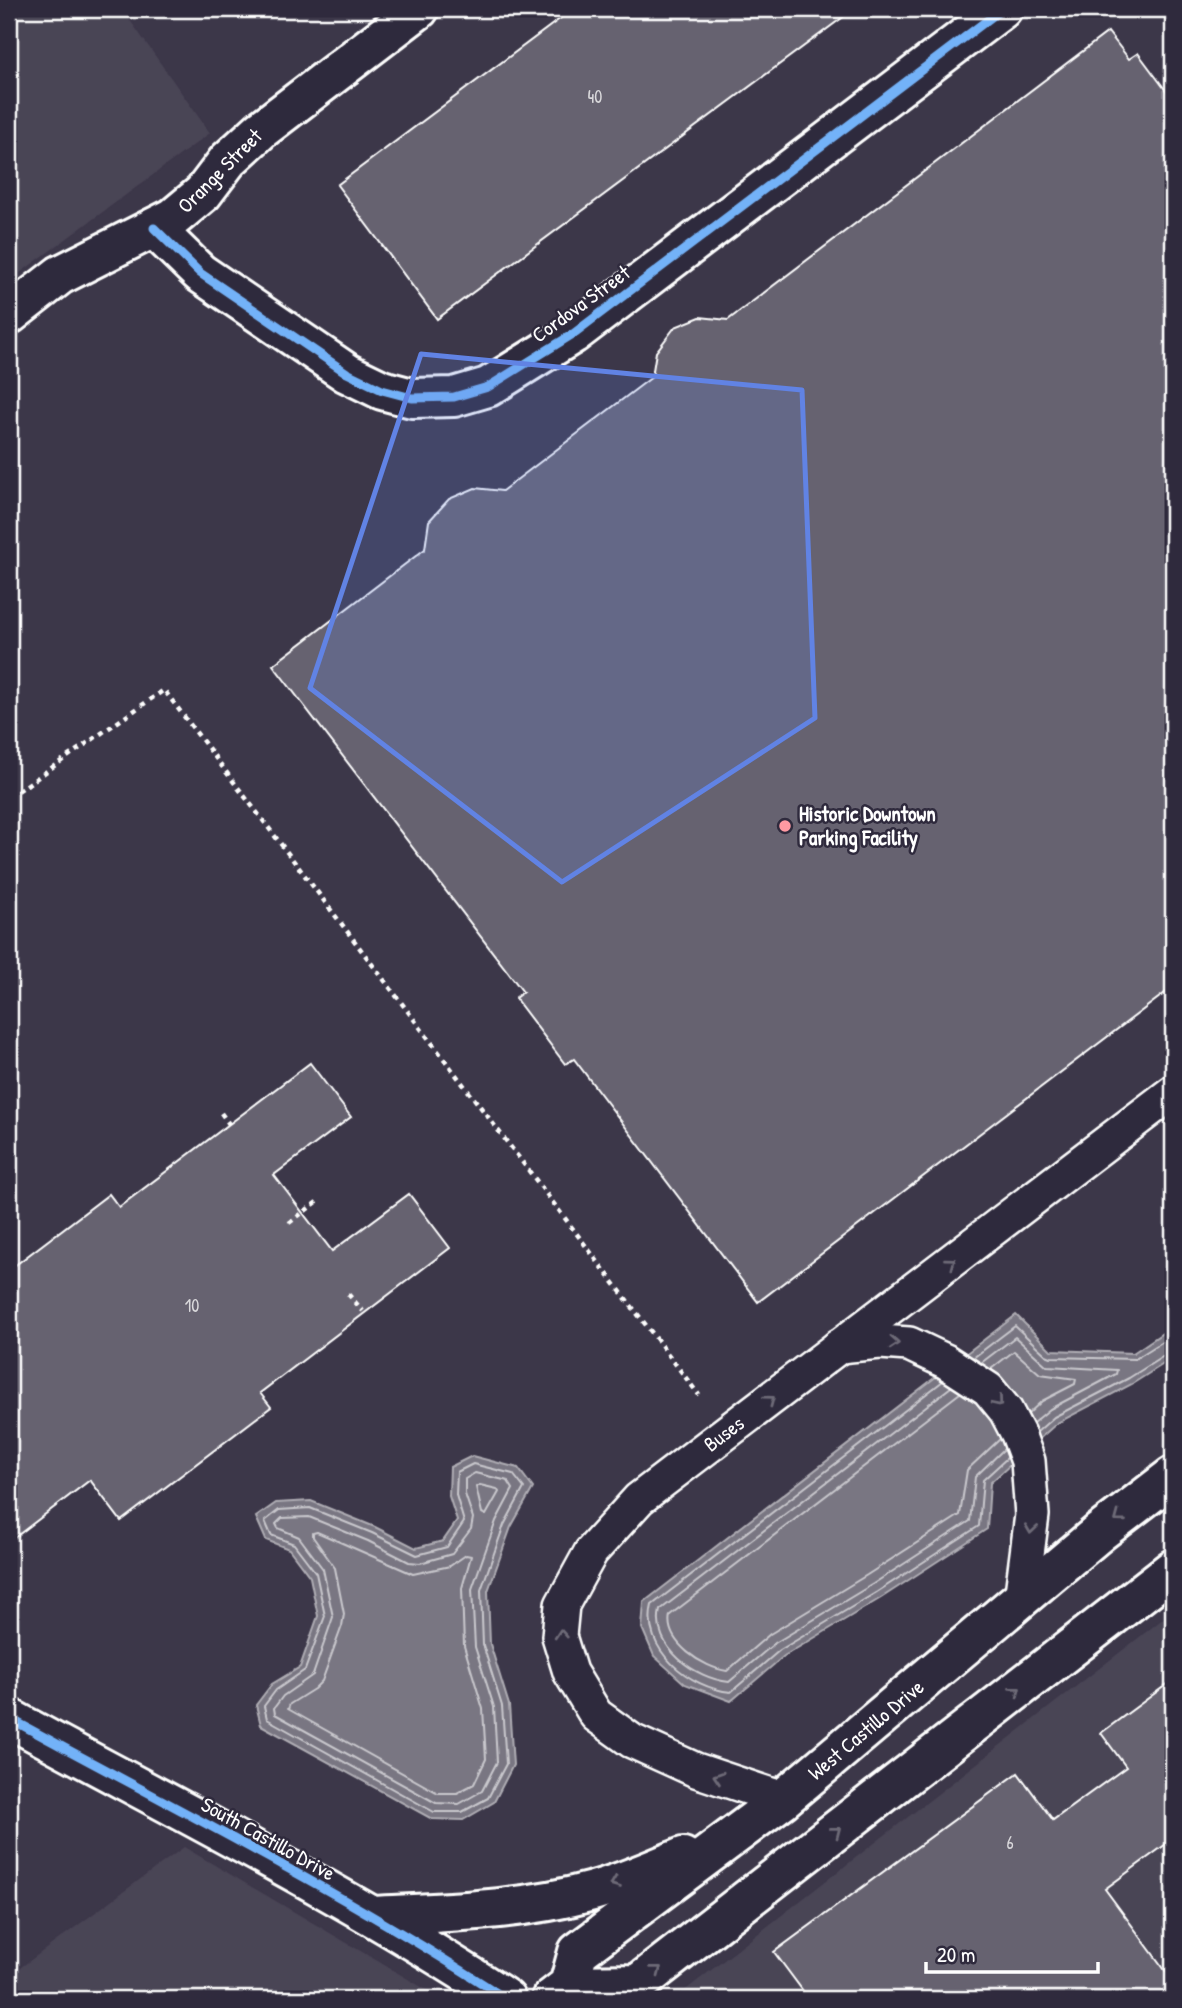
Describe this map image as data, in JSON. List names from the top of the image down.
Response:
{
  "streets": {
    "main road": [
      "Orange Street",
      "Cordova Street",
      "West Castillo Drive",
      "South Castillo Drive"
    ],
    "lane": ["Buses"]
  },
  "crossings": [
    ["Orange Street", "Cordova Street"],
    ["Buses", "West Castillo Drive"]
  ],
  "places": ["Historic Downtown Parking Facility"],
  "house_numbers": ["40", "10", "6"],
  "scale_bar": "20 m"
}
